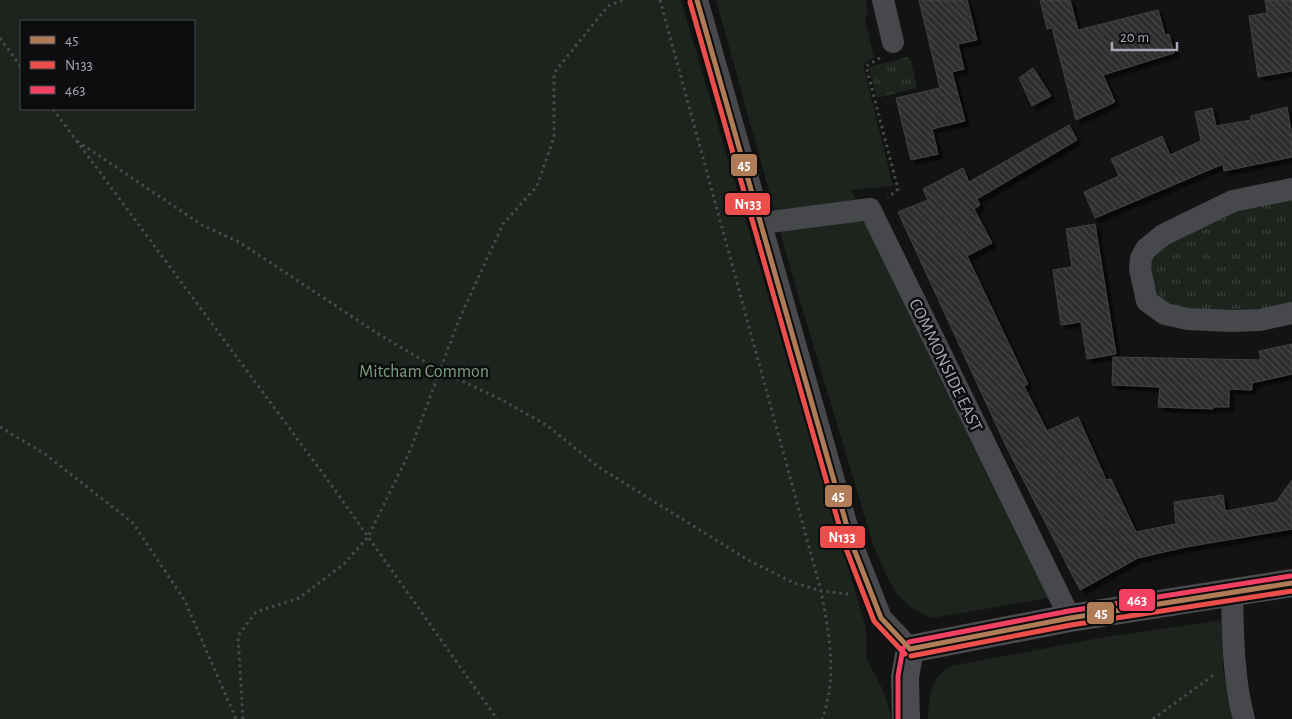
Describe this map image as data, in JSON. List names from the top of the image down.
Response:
{
  "streets": {
    "street": ["COMMONSIDE EAST"]
  },
  "parks": ["Mitcham Common"],
  "lines": ["transit line 45", "transit line N133", "transit line 463"],
  "legend": ["45", "N133", "463"],
  "scale_bar": "20 m"
}
